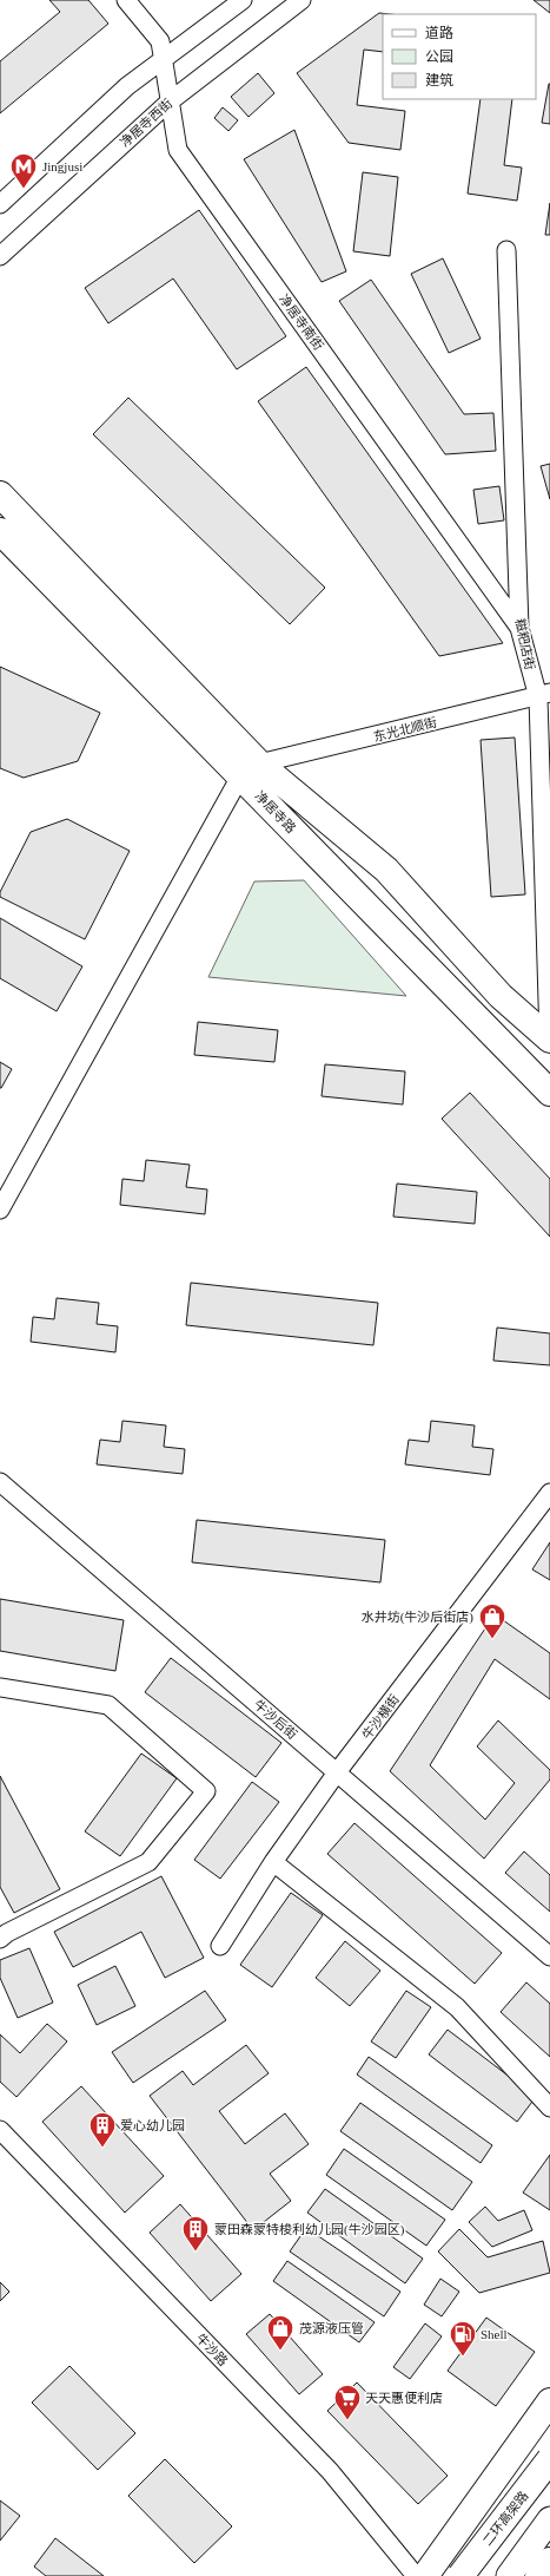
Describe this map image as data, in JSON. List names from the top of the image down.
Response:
{
  "streets": {
    "main road": ["净居寺路", "二环高架路"],
    "street": [
      "净居寺西街",
      "净居寺南街",
      "糍粑店街",
      "东光北顺街",
      "牛沙横街",
      "牛沙后街",
      "牛沙路"
    ]
  },
  "crossings": [
    ["净居寺西街", "净居寺南街"],
    ["净居寺南街", "糍粑店街"],
    ["糍粑店街", "东光北顺街"],
    ["糍粑店街", "净居寺路"],
    ["东光北顺街", "净居寺路"],
    ["牛沙横街", "牛沙后街"]
  ],
  "places": {
    "metro station": ["Jingjusi"],
    "shop": ["水井坊(牛沙后街店)", "茂源液压管"],
    "building": ["爱心幼儿园", "蒙田森蒙特梭利幼儿园(牛沙园区)"],
    "fuel station": ["Shell"],
    "supermarket": ["天天惠便利店"]
  },
  "legend": ["道路", "公园", "建筑"]
}
